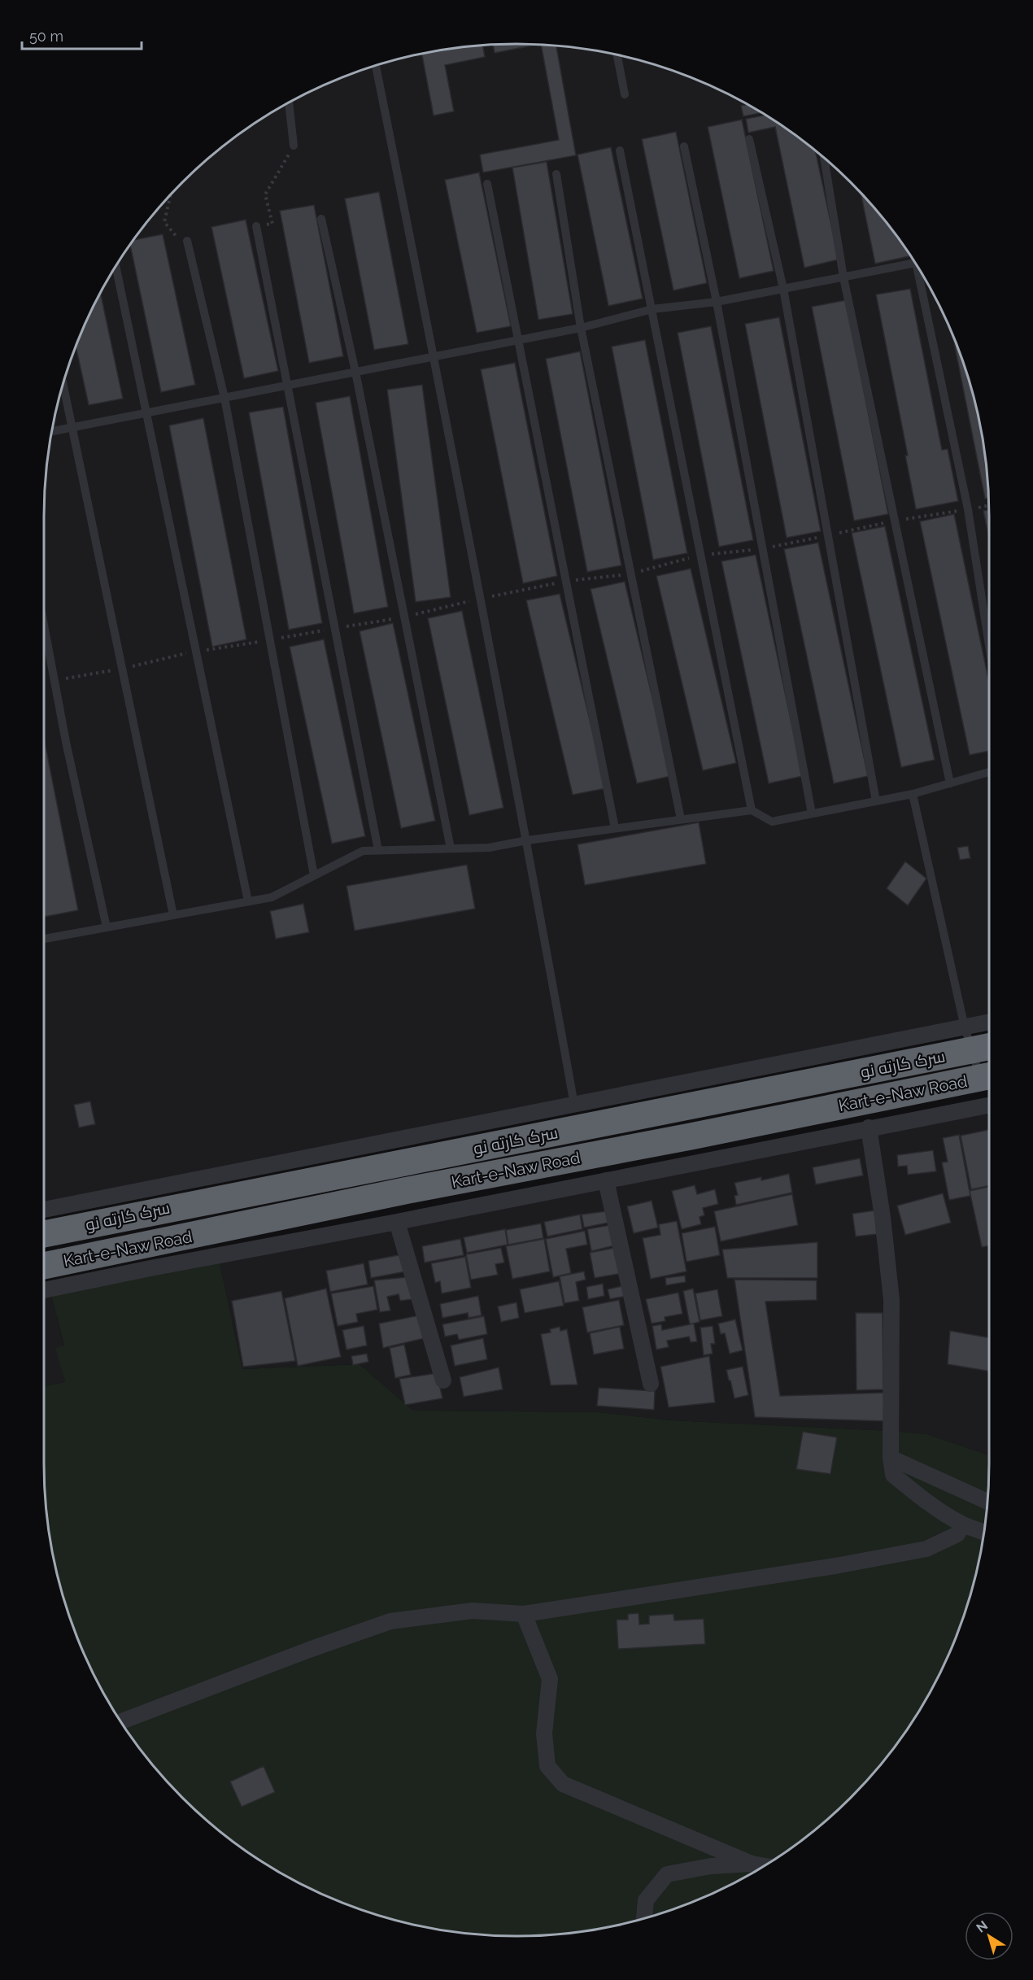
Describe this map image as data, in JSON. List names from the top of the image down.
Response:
{
  "streets": {
    "highway": ["سرک کارته نو", "Kart-e-Naw Road"]
  },
  "scale_bar": "50 m",
  "north": "top left"
}
